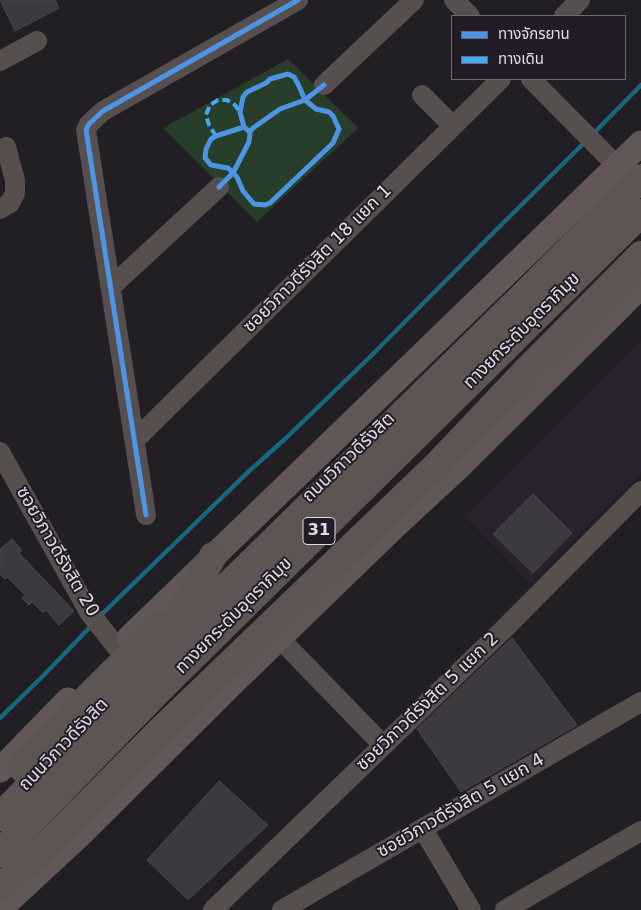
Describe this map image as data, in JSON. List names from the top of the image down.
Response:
{
  "streets": {
    "highway": ["ทางยกระดับอุตราภิมุข", "ถนนวิภาวดีรังสิต", "31"],
    "street": [
      "ซอยวิภาวดีรังสิต 18 แยก 1",
      "ซอยวิภาวดีรังสิต 20",
      "ซอยวิภาวดีรังสิต 5 แยก 2",
      "ซอยวิภาวดีรังสิต 5 แยก 4"
    ]
  },
  "crossings": [
    ["ทางยกระดับอุตราภิมุข", "ถนนวิภาวดีรังสิต"],
    ["ถนนวิภาวดีรังสิต", "ซอยวิภาวดีรังสิต 20"]
  ],
  "legend": ["ทางจักรยาน", "ทางเดิน"]
}
